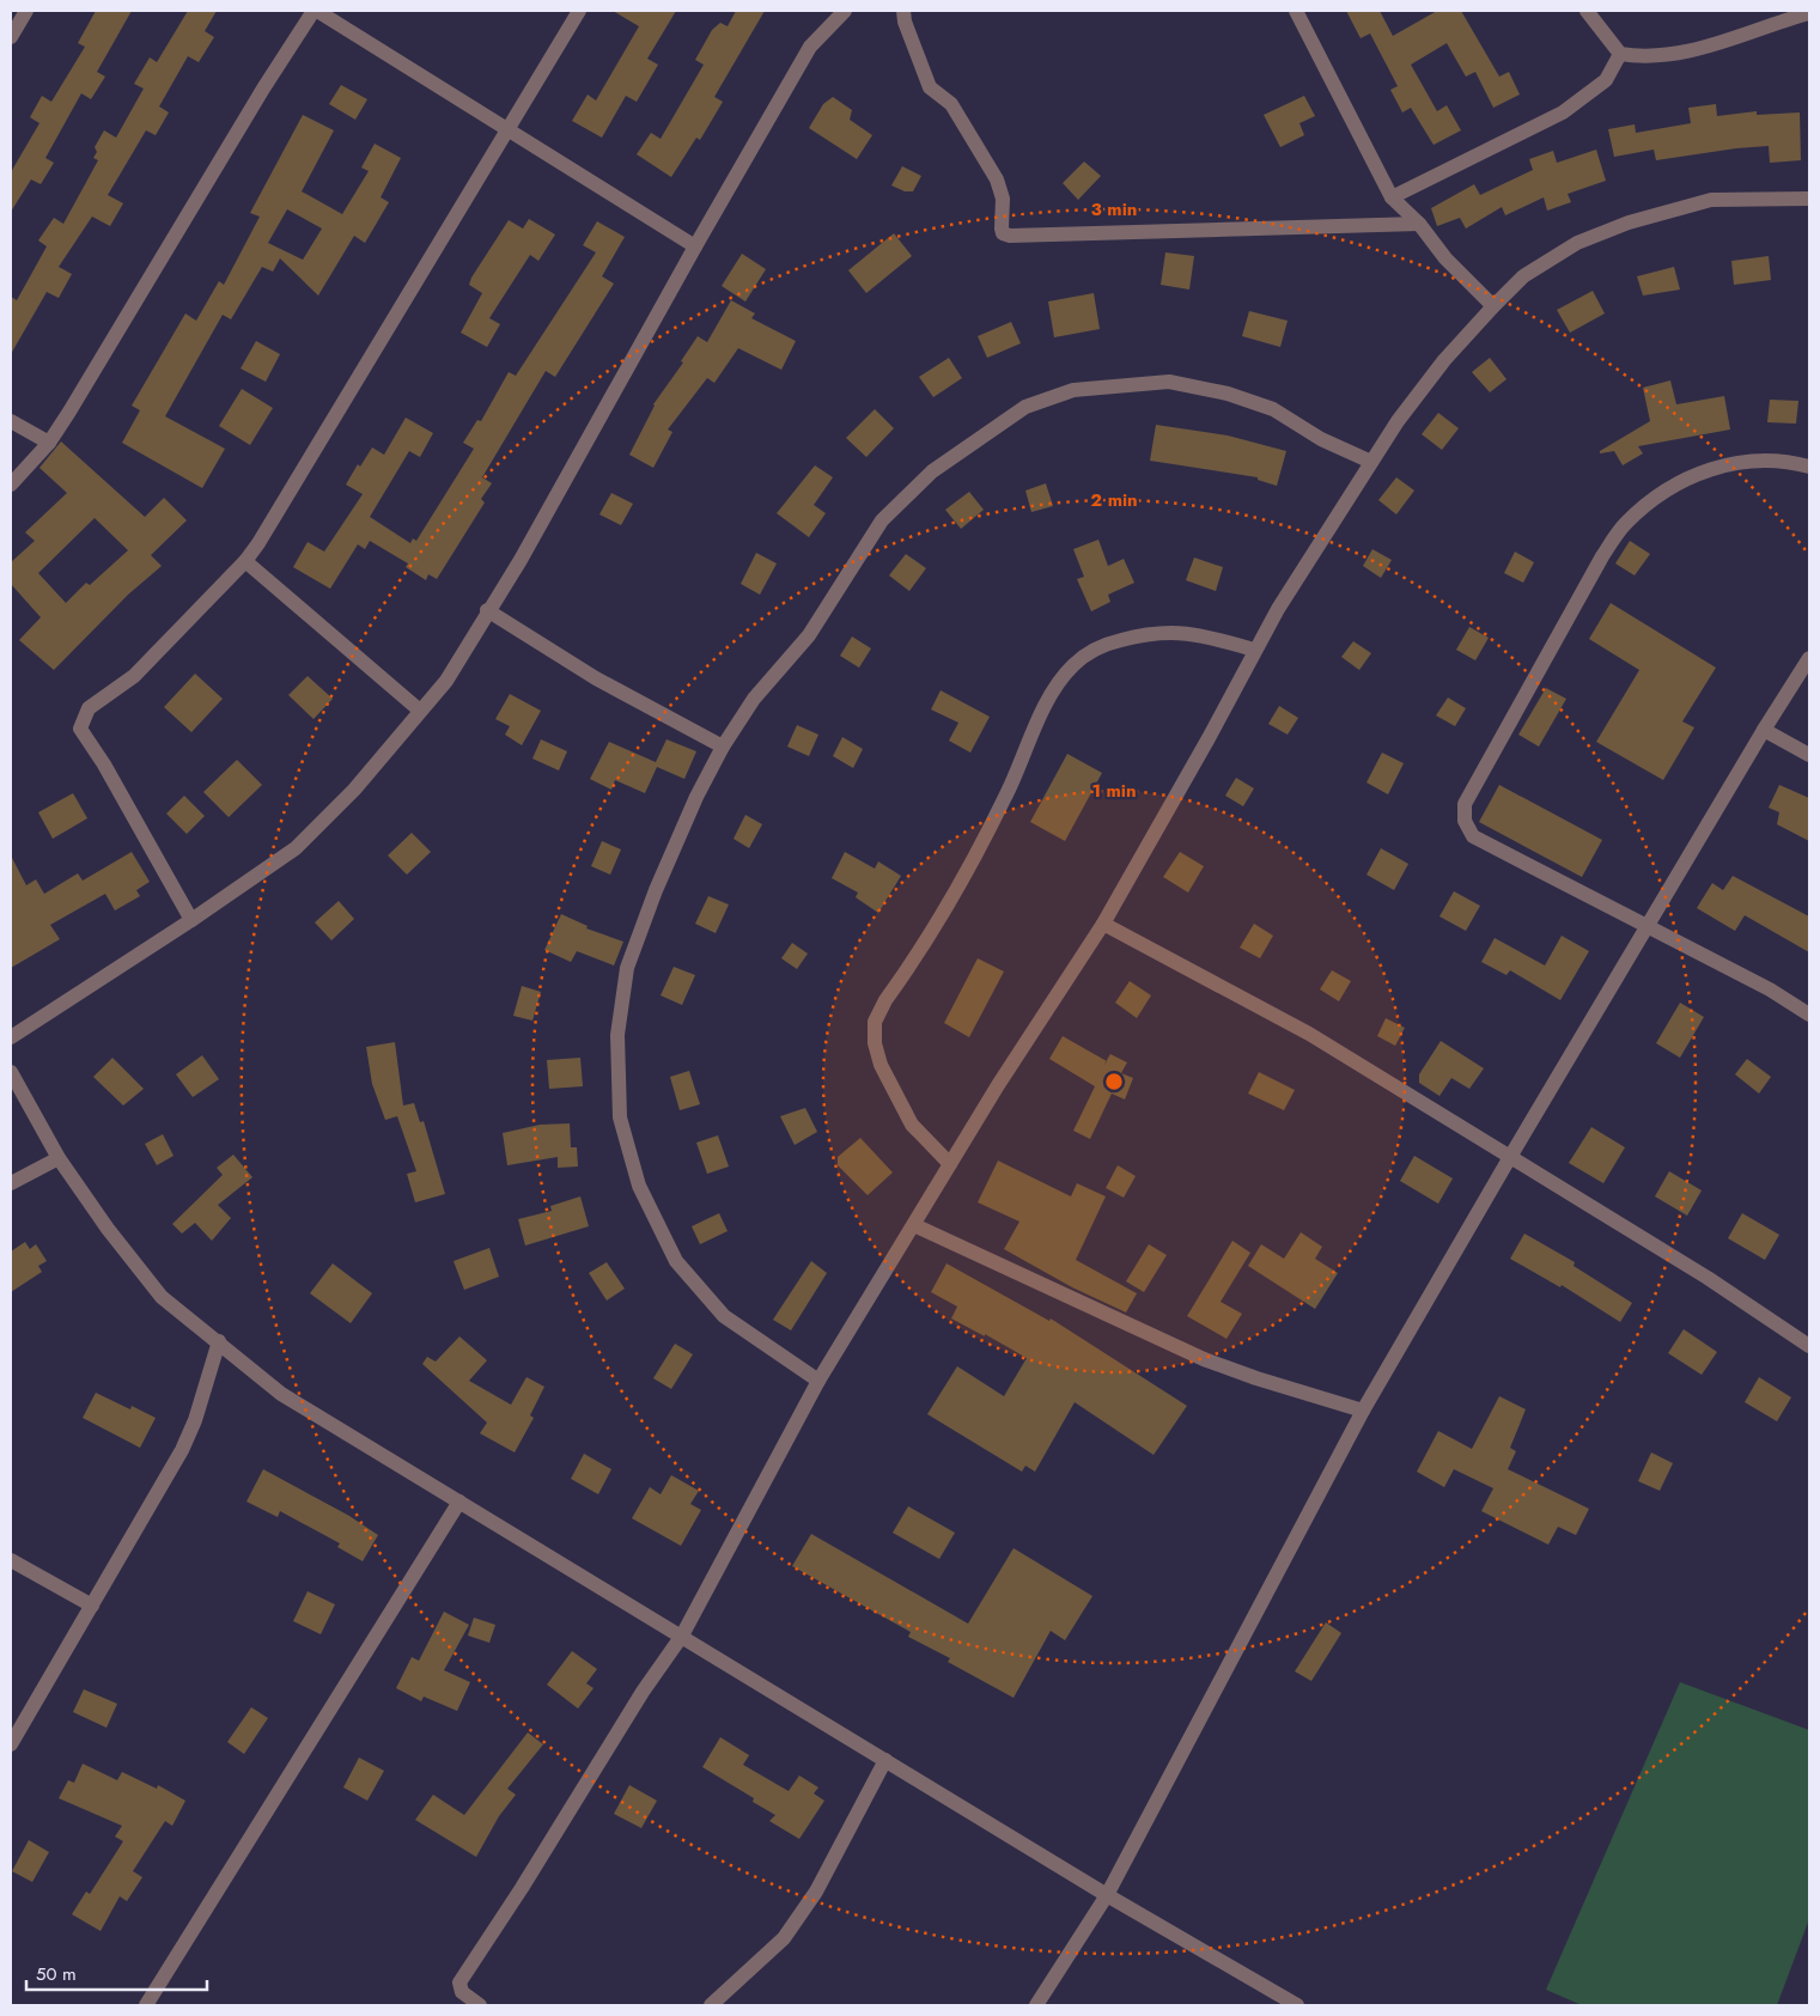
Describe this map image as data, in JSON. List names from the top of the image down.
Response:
{
  "scale_bar": "50 m",
  "rings": ["3 min", "2 min", "1 min"]
}
